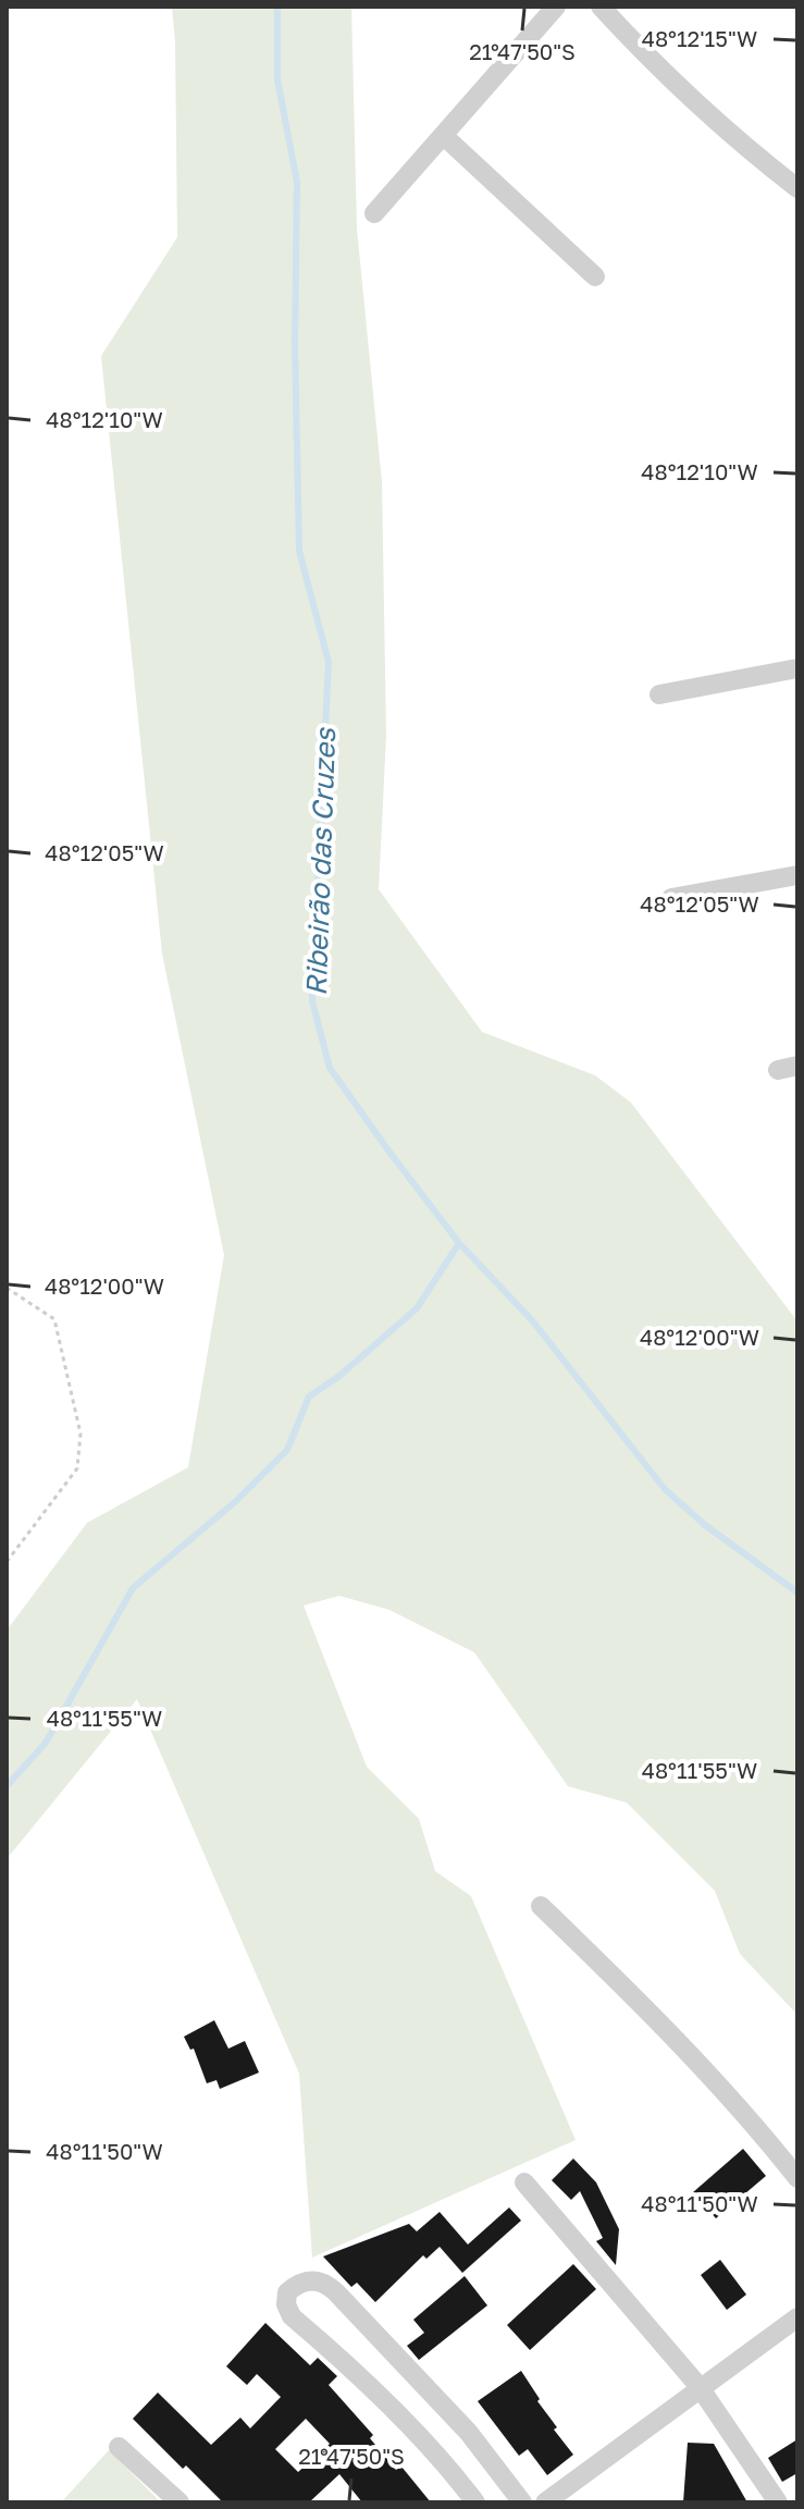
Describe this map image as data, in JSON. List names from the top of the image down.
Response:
{
  "water": ["Ribeirão das Cruzes"],
  "coordinates": [
    "48°12'15\"W",
    "21°47'50\"S",
    "48°12'10\"W",
    "48°12'05\"W",
    "48°12'00\"W",
    "48°11'55\"W",
    "48°11'50\"W"
  ]
}
